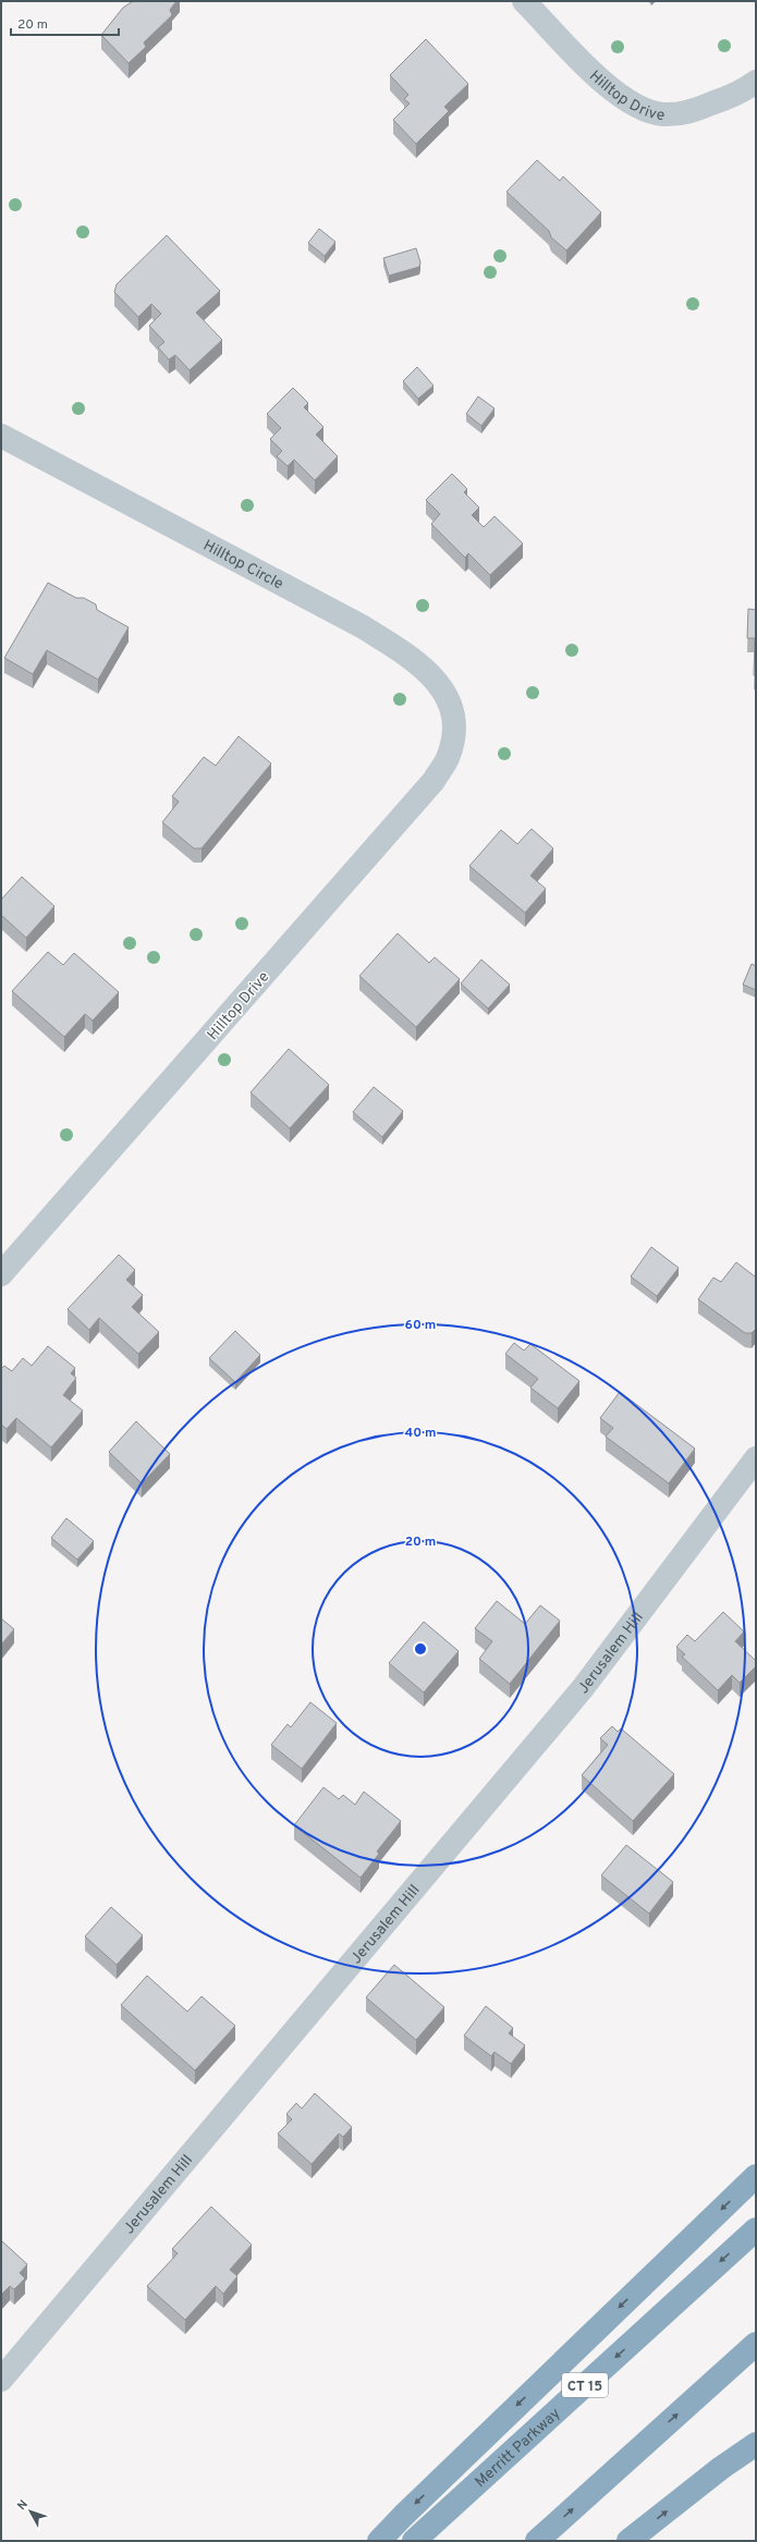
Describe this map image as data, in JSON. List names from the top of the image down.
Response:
{
  "streets": {
    "highway": ["CT 15", "Merritt Parkway"],
    "street": ["Hilltop Drive", "Hilltop Circle", "Jerusalem Hill"]
  },
  "crossings": [
    ["Hilltop Drive", "Hilltop Circle"]
  ],
  "scale_bar": "20 m",
  "north": "top left",
  "rings": ["60 m", "40 m", "20 m"]
}
